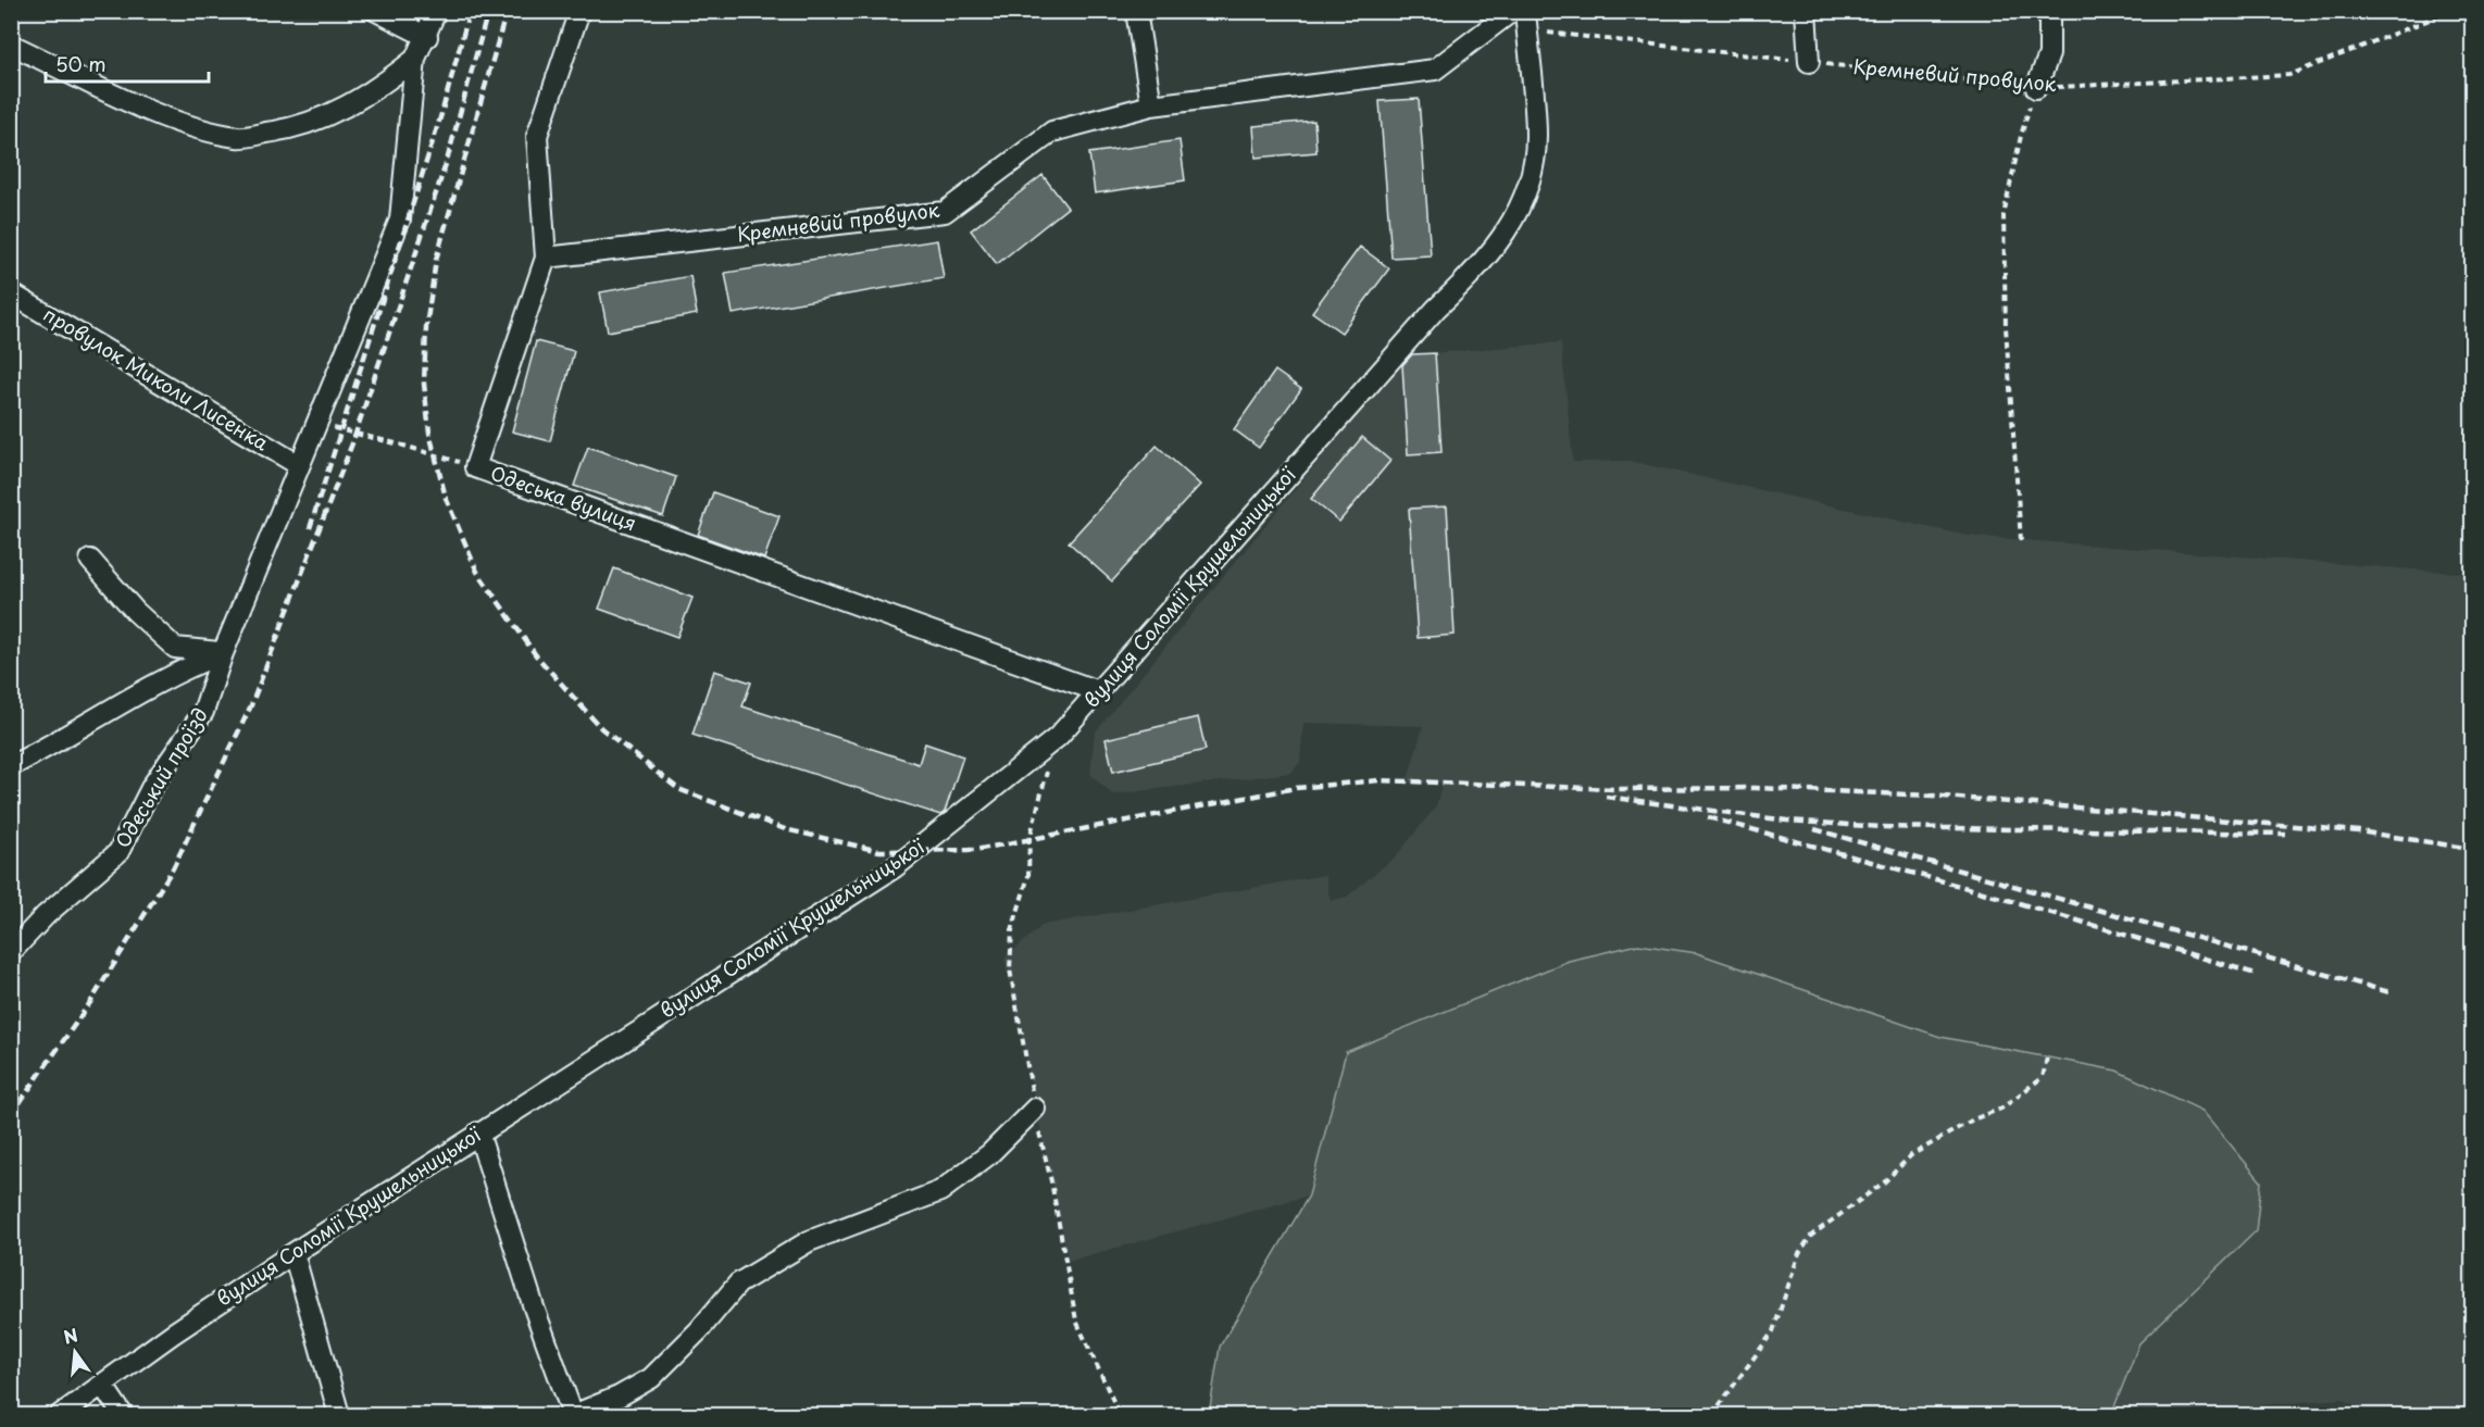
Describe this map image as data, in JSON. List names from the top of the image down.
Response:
{
  "streets": {
    "street": [
      "Кремневий провулок",
      "провулок Миколи Лисенка",
      "Одеська вулиця",
      "вулиця Соломії Крушельницької",
      "Одеський проїзд"
    ]
  },
  "crossings": [
    ["Кремневий провулок", "Одеська вулиця"],
    ["Кремневий провулок", "вулиця Соломії Крушельницької"],
    ["провулок Миколи Лисенка", "Одеський проїзд"],
    ["Одеська вулиця", "вулиця Соломії Крушельницької"]
  ],
  "scale_bar": "50 m",
  "north": "top"
}
